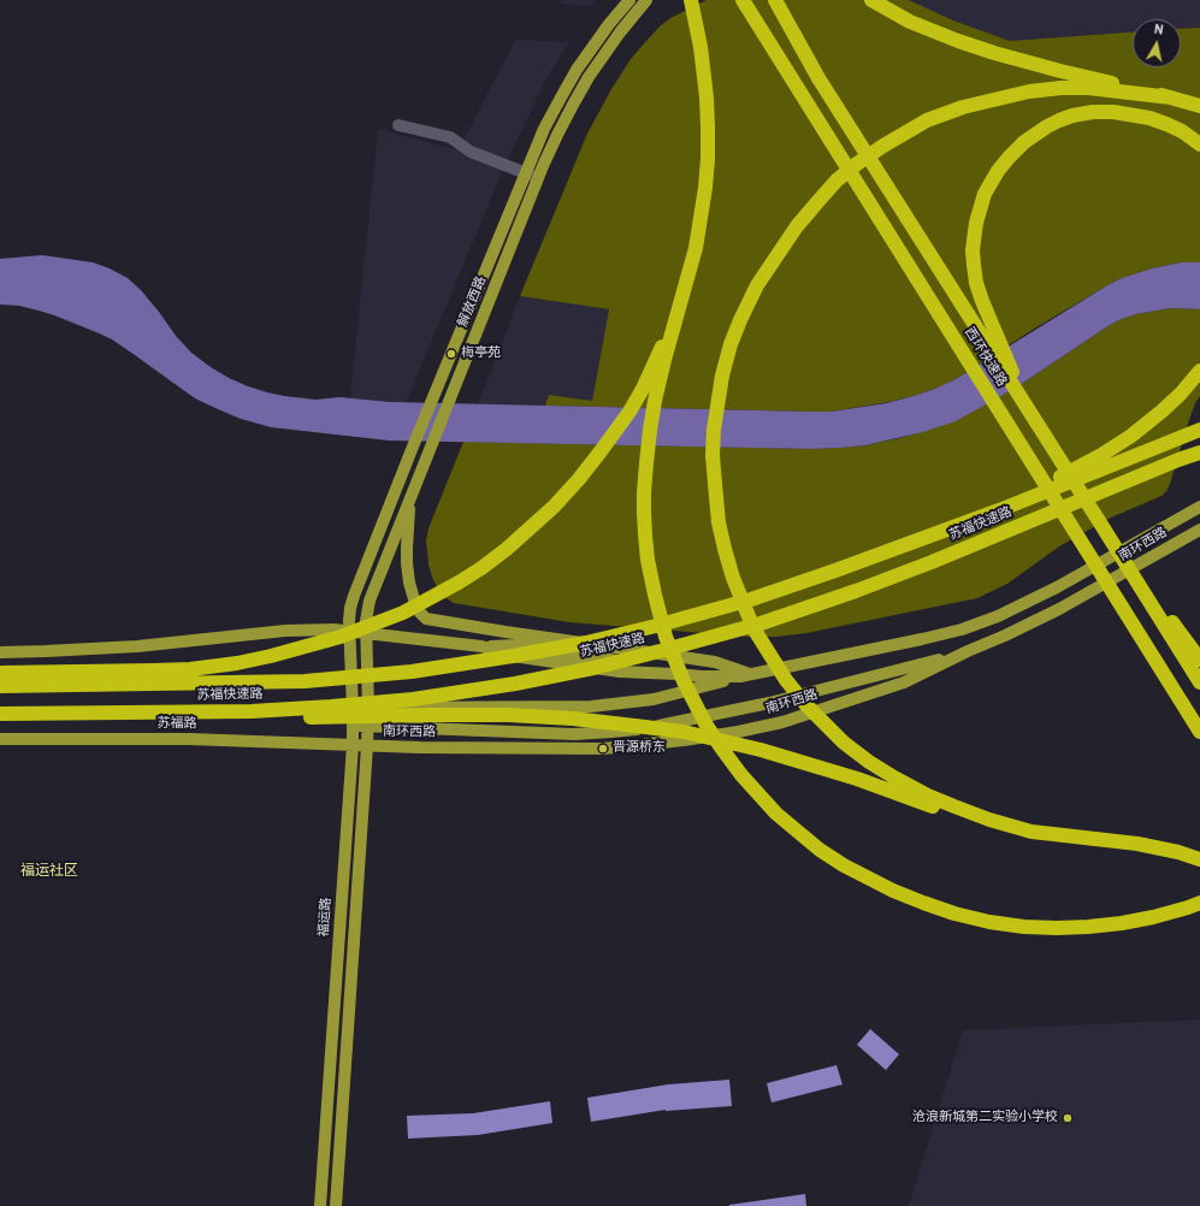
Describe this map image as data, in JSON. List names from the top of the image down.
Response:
{
  "streets": {
    "highway": ["西环快速路", "苏福快速路"],
    "main road": [
      "解放西路",
      "南环西路",
      "苏福路",
      "福运路"
    ]
  },
  "crossings": [
    ["解放西路", "南环西路"],
    ["解放西路", "福运路"],
    ["南环西路", "苏福路"],
    ["南环西路", "福运路"],
    ["苏福路", "福运路"]
  ],
  "districts": ["福运社区"],
  "places": ["梅亭苑", "晋源桥东", "沧浪新城第二实验小学校"],
  "north": "top"
}
